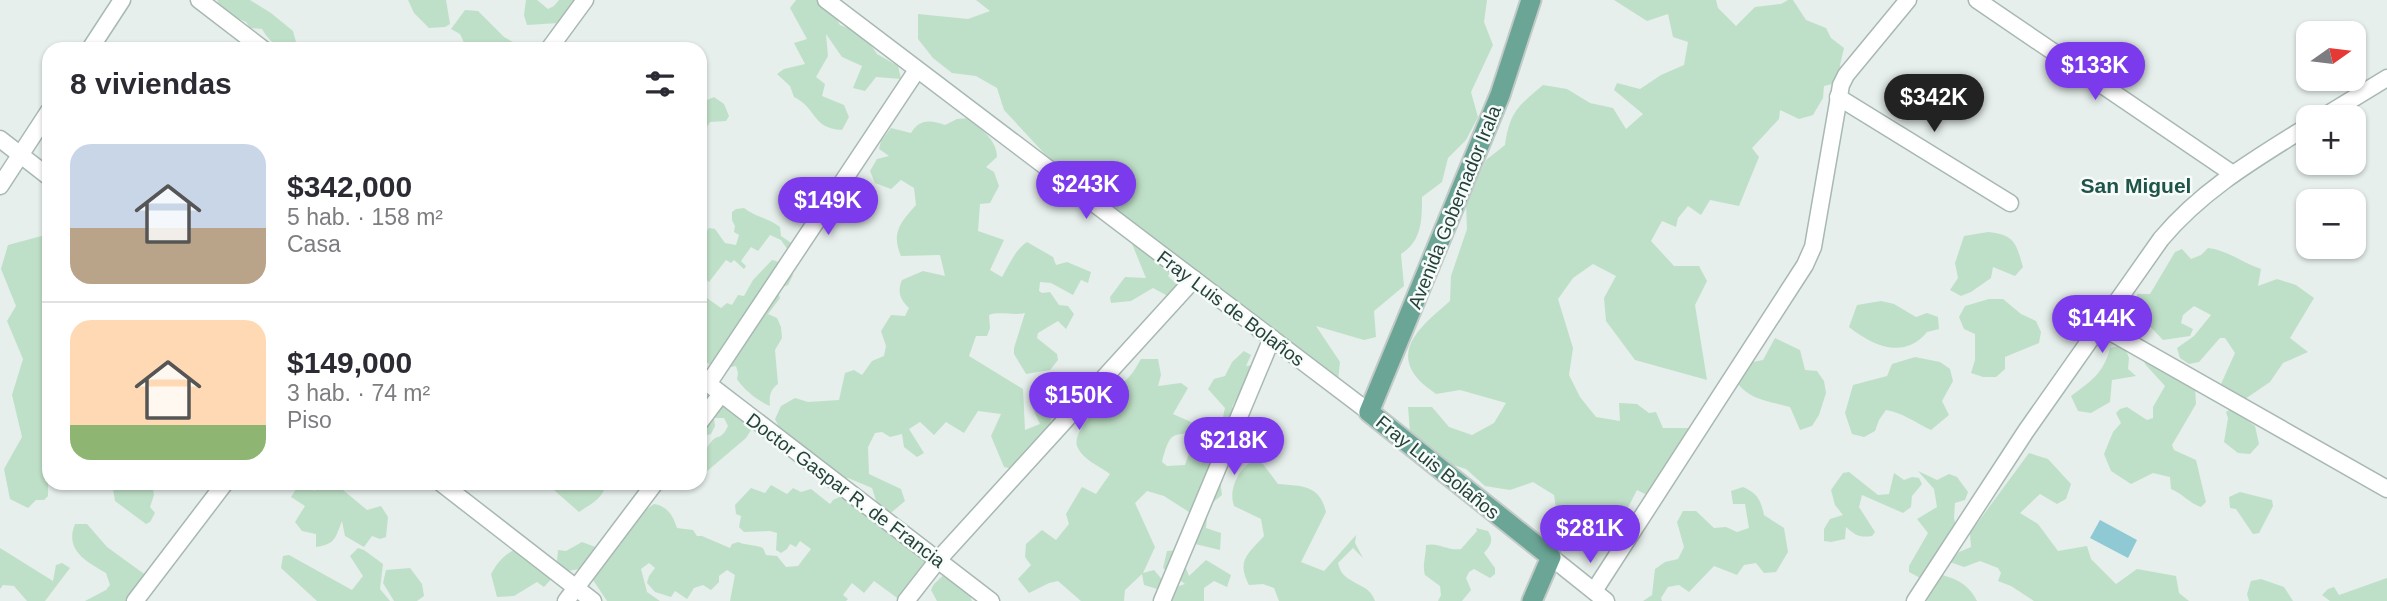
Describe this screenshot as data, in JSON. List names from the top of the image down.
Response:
{
  "streets": {
    "main road": ["Avenida Gobernador Irala", "Fray Luis Bolaños"],
    "street": ["Fray Luis de Bolaños", "Doctor Gaspar R. de Francia"]
  },
  "crossings": [
    ["Avenida Gobernador Irala", "Fray Luis de Bolaños"],
    ["Avenida Gobernador Irala", "Fray Luis Bolaños"],
    ["Fray Luis de Bolaños", "Fray Luis Bolaños"]
  ],
  "districts": ["San Miguel"],
  "north": "right",
  "page": {
    "map_buttons": ["+", "−"],
    "price": [
      "$133K",
      "$342K",
      "$243K",
      "$149K",
      "$144K",
      "$150K",
      "$218K",
      "$281K"
    ],
    "heading": "8 viviendas",
    "list": [
      {
        "name": "$342,000",
        "note": "5 hab. · 158 m² · Casa"
      },
      {
        "name": "$149,000",
        "note": "3 hab. · 74 m² · Piso"
      }
    ]
  }
}
